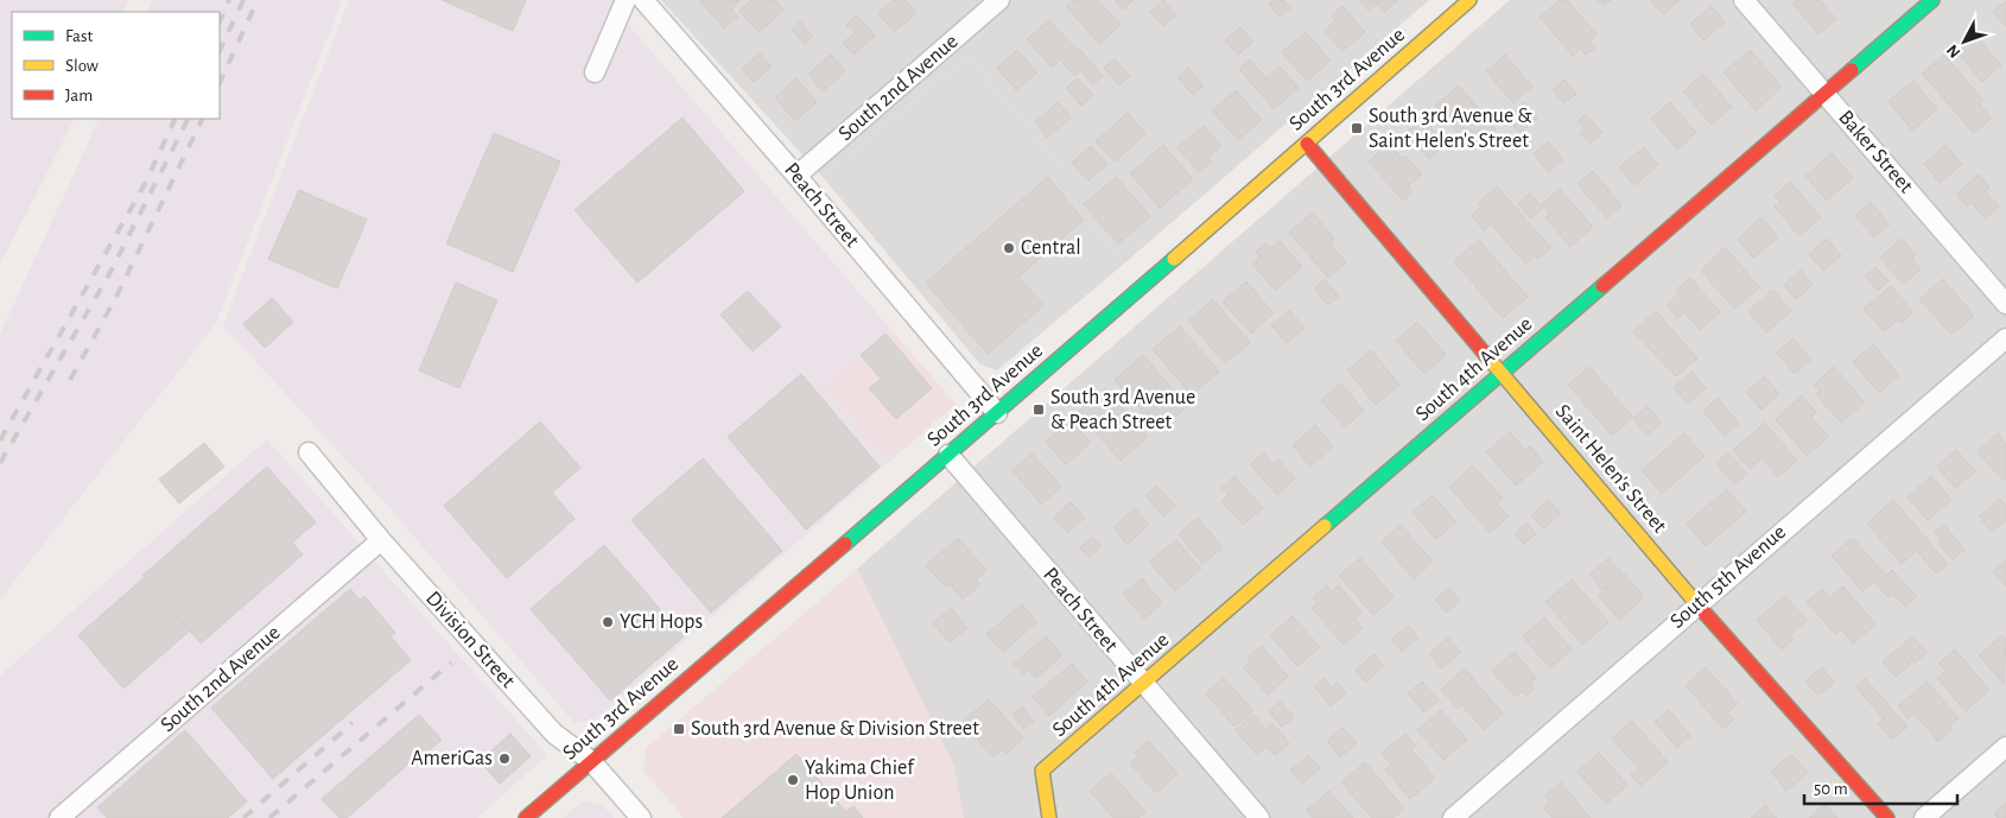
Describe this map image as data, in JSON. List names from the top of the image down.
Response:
{
  "streets": {
    "street": [
      "South 3rd Avenue",
      "South 2nd Avenue",
      "Baker Street",
      "Peach Street",
      "South 4th Avenue",
      "Saint Helen's Street",
      "South 5th Avenue",
      "Division Street"
    ]
  },
  "crossings": [
    ["South 3rd Avenue", "Peach Street"],
    ["South 3rd Avenue", "Saint Helen's Street"],
    ["South 3rd Avenue", "Division Street"],
    ["South 2nd Avenue", "Peach Street"],
    ["South 2nd Avenue", "Division Street"],
    ["Baker Street", "South 4th Avenue"],
    ["Peach Street", "South 4th Avenue"],
    ["South 4th Avenue", "Saint Helen's Street"],
    ["Saint Helen's Street", "South 5th Avenue"]
  ],
  "places": {
    "transit": ["South 3rd Avenue & Saint Helen's Street", "South 3rd Avenue & Peach Street", "South 3rd Avenue & Division Street"],
    "other": [
      "Central",
      "YCH Hops",
      "AmeriGas",
      "Yakima Chief Hop Union"
    ]
  },
  "legend": ["Fast", "Slow", "Jam"],
  "scale_bar": "50 m",
  "north": "bottom left"
}
